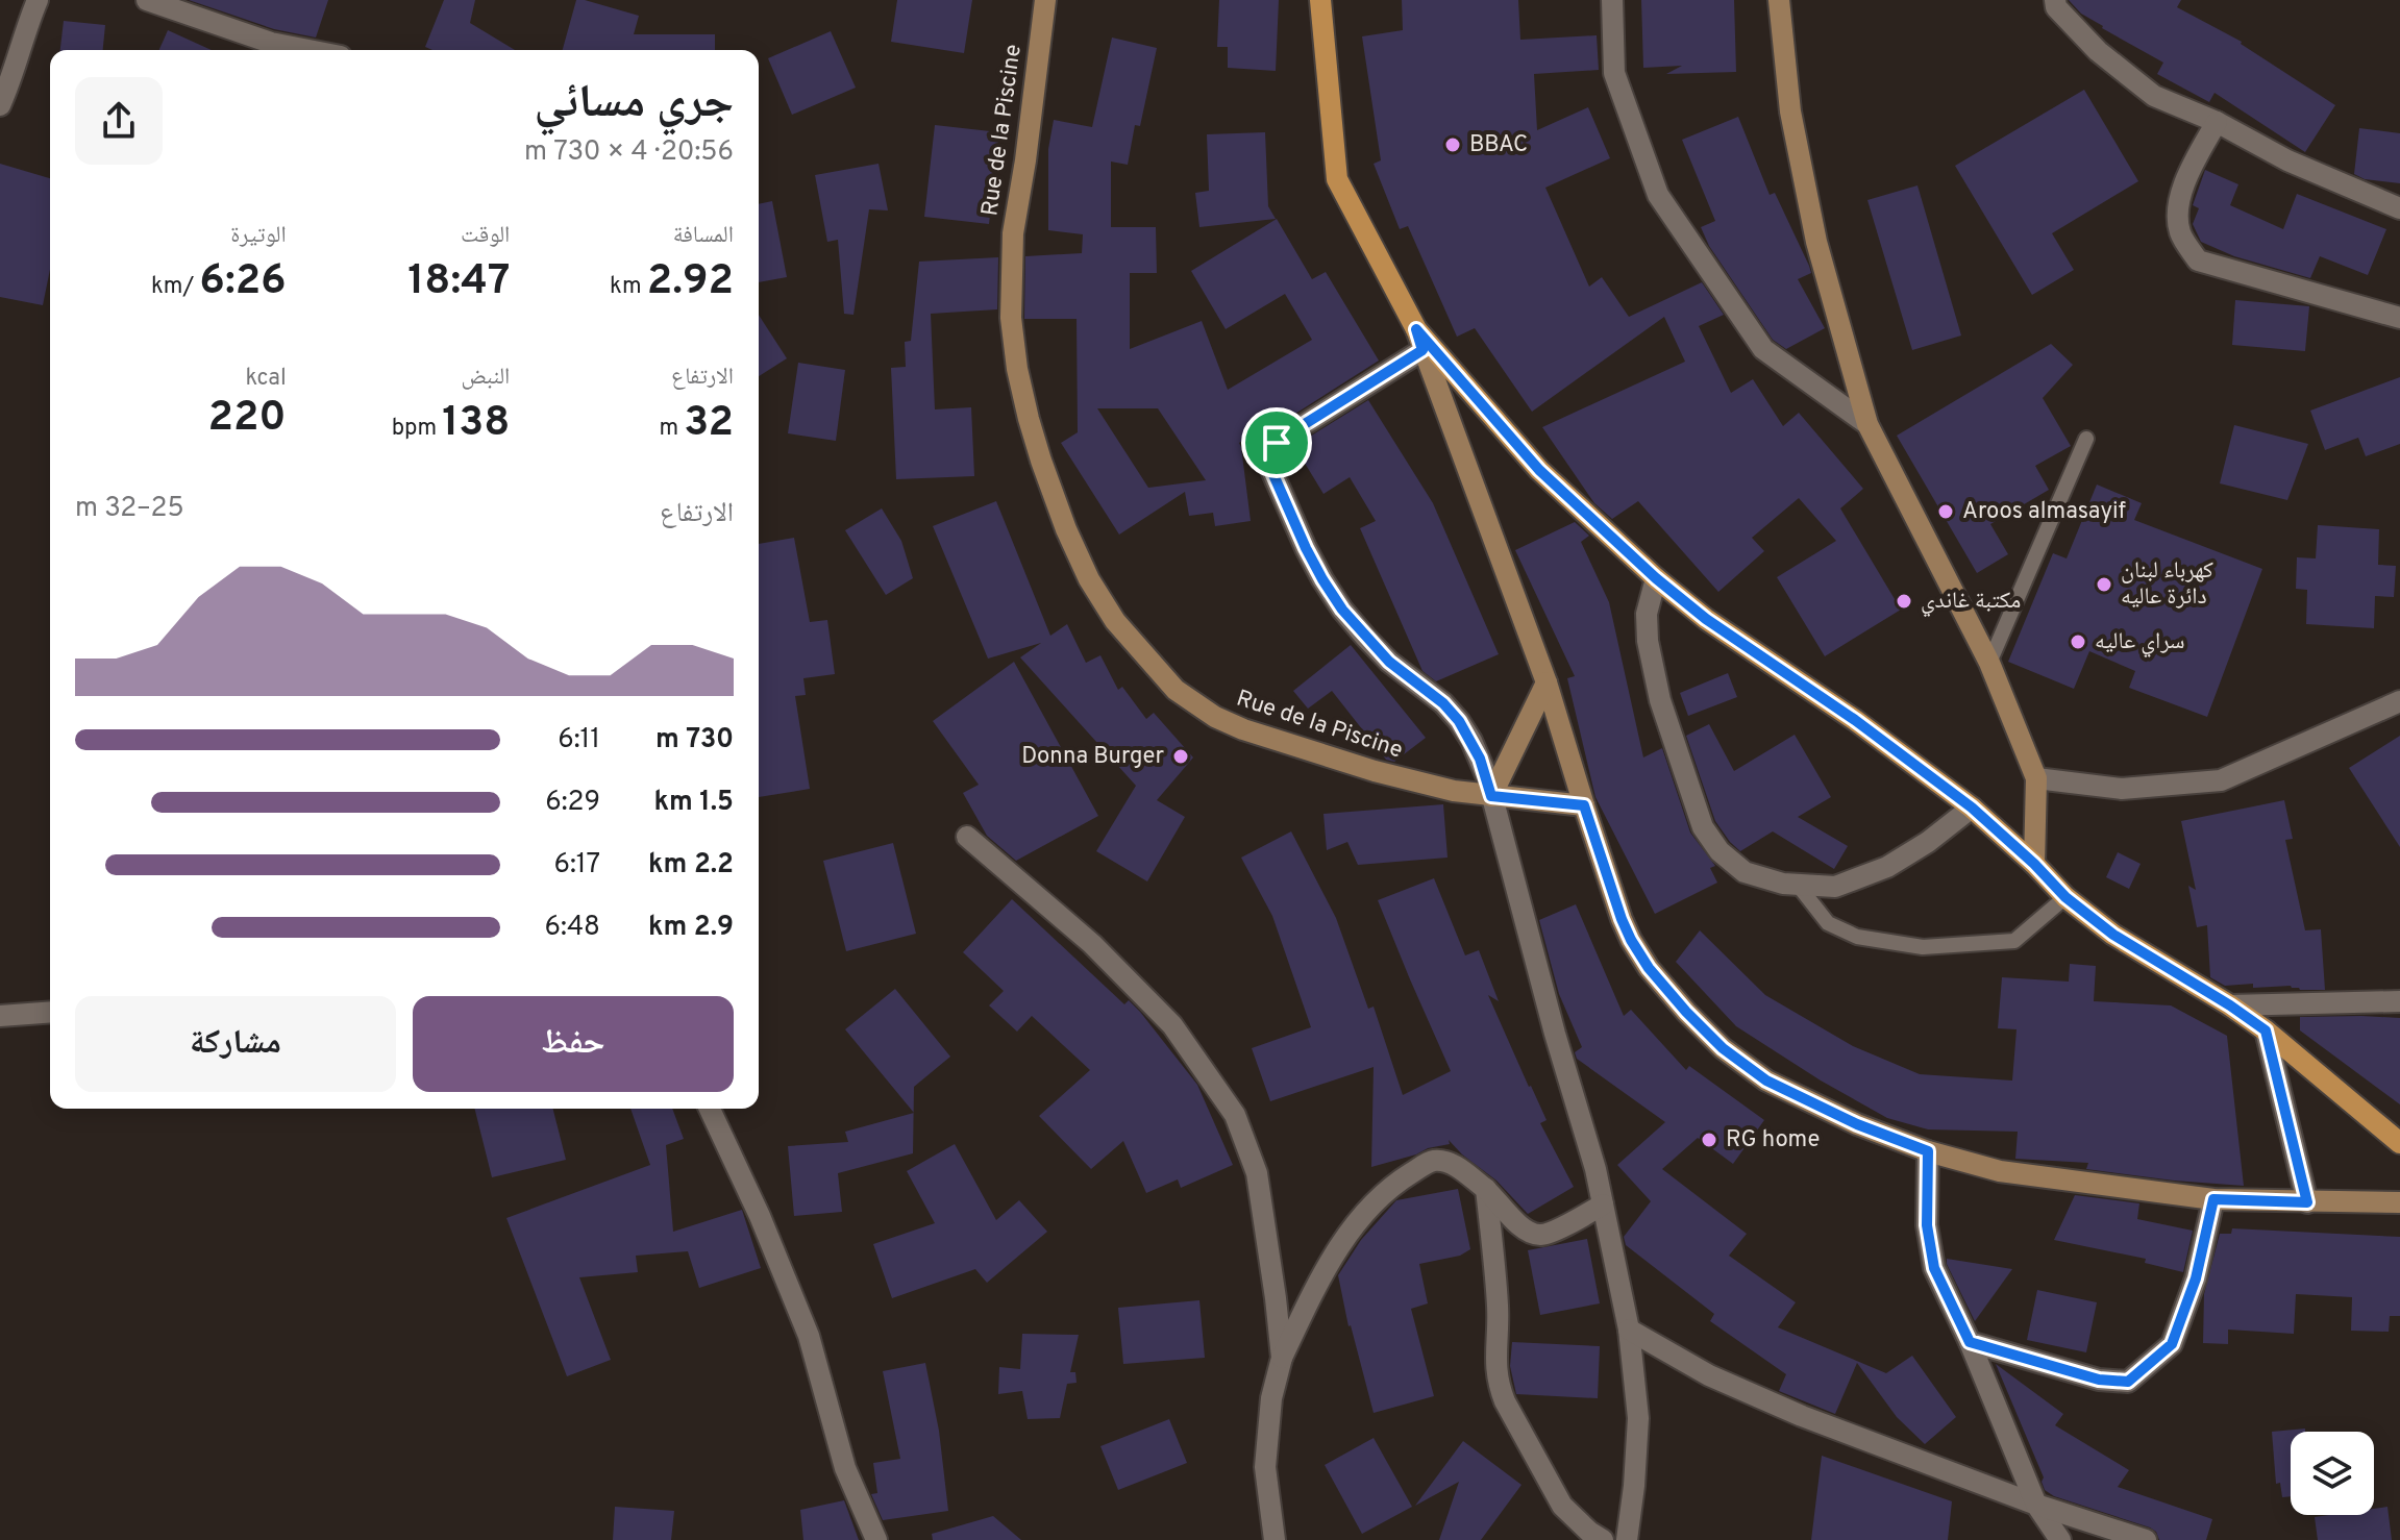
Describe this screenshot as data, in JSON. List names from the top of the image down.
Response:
{
  "streets": {
    "street": ["Rue de la Piscine"]
  },
  "places": [
    "BBAC",
    "Aroos almasayif",
    "كهرباء لبنان دائرة عاليه",
    "مكتبة غاندي",
    "سراي عاليه",
    "Donna Burger",
    "RG home"
  ],
  "page": {
    "heading": ["جري مسائي", "20:56 · 4 × 730 m"],
    "stats": [
      ["المسافة", "2.92 km"],
      ["الوقت", "18:47"],
      ["الوتيرة", "6:26 /km"],
      ["الارتفاع", "32 m"],
      ["النبض", "138 bpm"],
      ["kcal", "220"]
    ],
    "chart": ["الارتفاع", "25–32 m"],
    "list": [
      {
        "name": "730 m",
        "note": "6:11"
      },
      {
        "name": "1.5 km",
        "note": "6:29"
      },
      {
        "name": "2.2 km",
        "note": "6:17"
      },
      {
        "name": "2.9 km",
        "note": "6:48"
      }
    ],
    "buttons": ["حفظ", "مشاركة"]
  }
}
